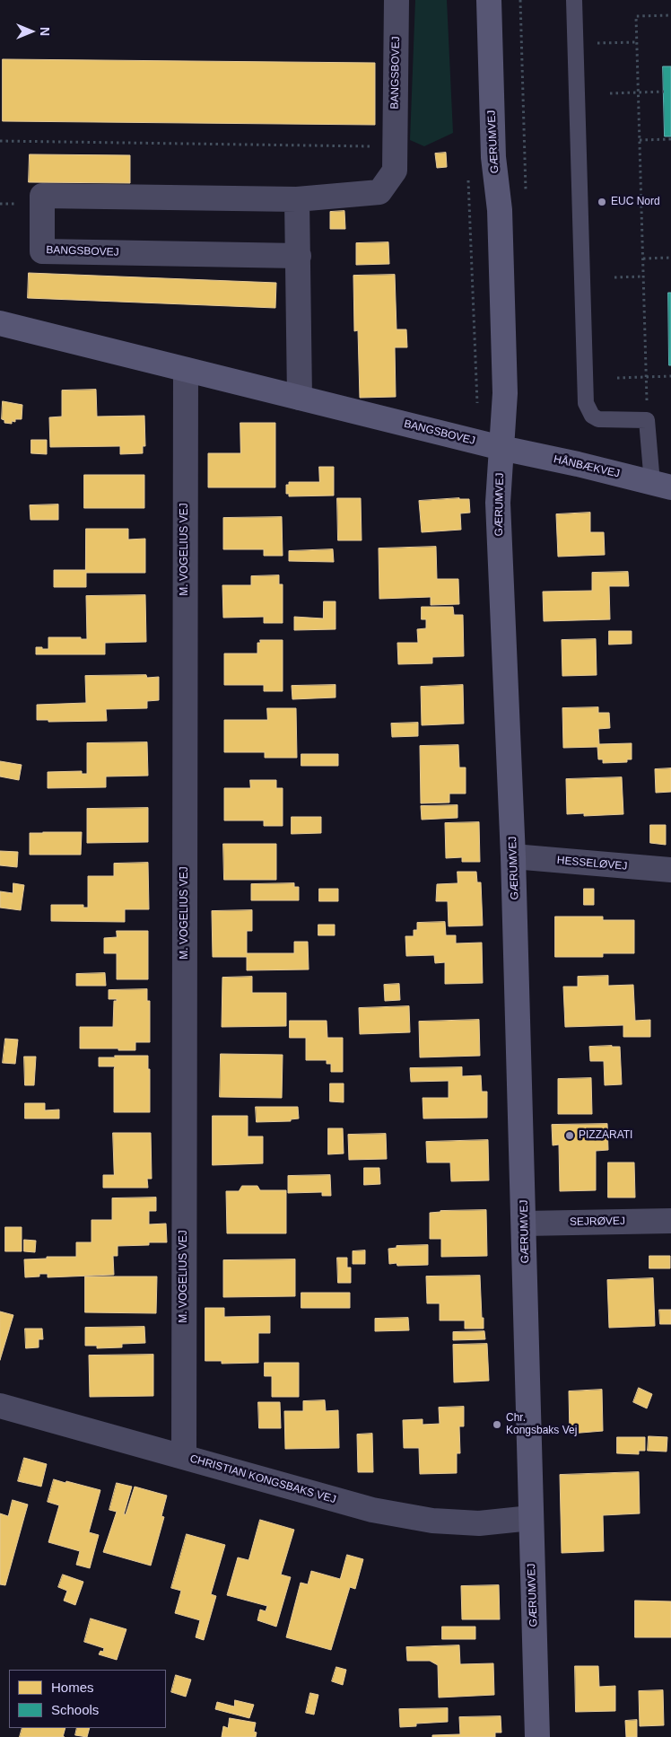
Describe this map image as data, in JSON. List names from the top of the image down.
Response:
{
  "streets": {
    "main road": ["BANGSBOVEJ", "GÆRUMVEJ", "HÅNBÆKVEJ"],
    "street": [
      "M. VOGELIUS VEJ",
      "HESSELØVEJ",
      "SEJRØVEJ",
      "CHRISTIAN KONGSBAKS VEJ"
    ]
  },
  "crossings": [
    ["BANGSBOVEJ", "GÆRUMVEJ"],
    ["BANGSBOVEJ", "HÅNBÆKVEJ"],
    ["BANGSBOVEJ", "M. VOGELIUS VEJ"],
    ["GÆRUMVEJ", "HÅNBÆKVEJ"],
    ["GÆRUMVEJ", "HESSELØVEJ"],
    ["GÆRUMVEJ", "SEJRØVEJ"],
    ["GÆRUMVEJ", "CHRISTIAN KONGSBAKS VEJ"],
    ["M. VOGELIUS VEJ", "CHRISTIAN KONGSBAKS VEJ"]
  ],
  "places": ["EUC Nord", "PIZZARATI", "Chr. Kongsbaks Vej"],
  "legend": ["Homes", "Schools"],
  "north": "right"
}
